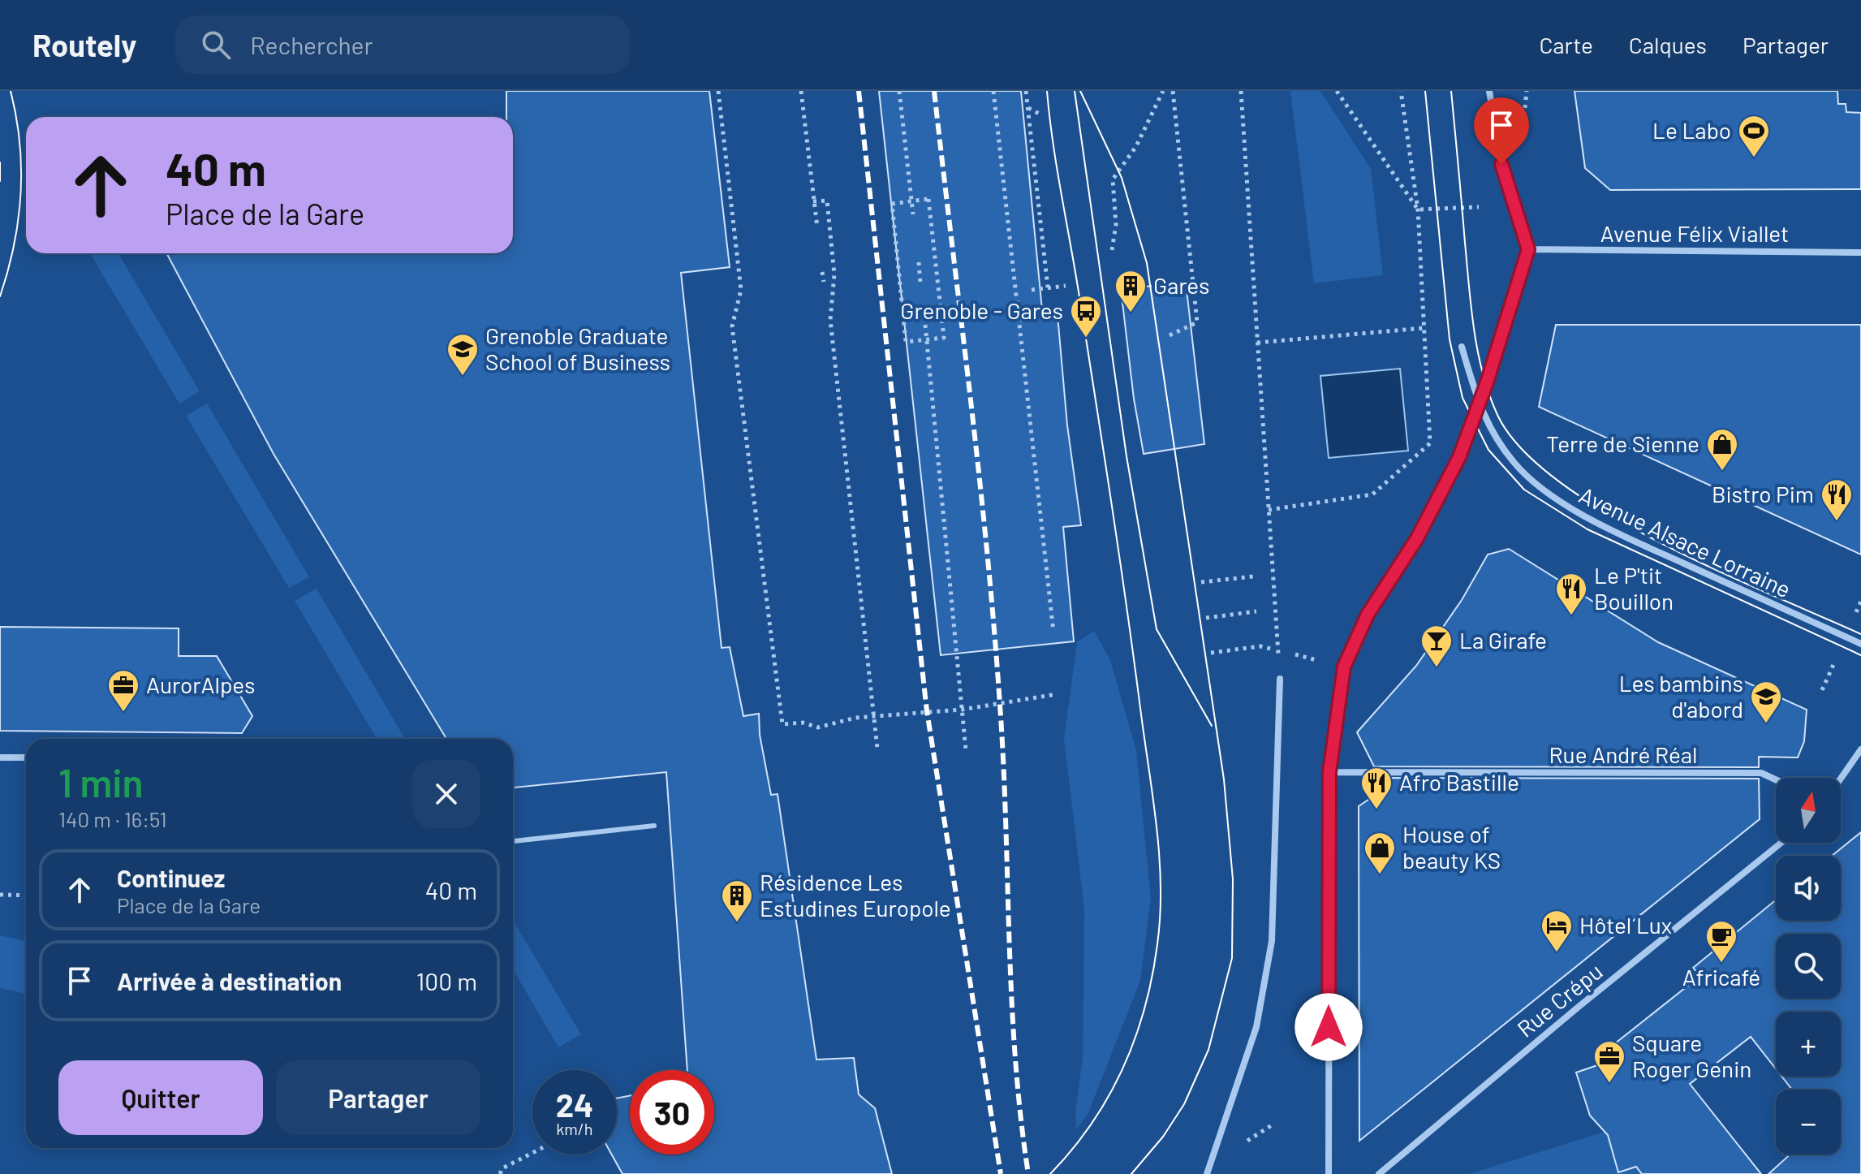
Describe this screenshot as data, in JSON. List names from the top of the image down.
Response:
{
  "streets": {
    "street": [
      "Avenue Félix Viallet",
      "Avenue Alsace Lorraine",
      "Rue André Réal",
      "Rue Crépu"
    ]
  },
  "places": {
    "sports": ["Le Labo"],
    "building": ["Gares", "Résidence Les Estudines Europole"],
    "bus stop": ["Grenoble - Gares"],
    "school or university": ["Grenoble Graduate School of Business", "Les bambins d'abord"],
    "shop": ["Terre de Sienne", "House of beauty KS"],
    "restaurant": ["Bistro Pim", "Le P'tit Bouillon", "Afro Bastille"],
    "bar": ["La Girafe"],
    "office": ["AurorAlpes", "Square Roger Genin"],
    "hotel": ["Hôtel Lux"],
    "cafe": ["Africafé"]
  },
  "north": "top",
  "page": {
    "header": "Routely",
    "search": "Rechercher",
    "nav": ["Carte", "Calques", "Partager"],
    "turn": ["40 m", "Place de la Gare"],
    "heading": ["1 min", "140 m · 16:51"],
    "map_buttons": ["+", "−"],
    "list": [
      {
        "name": "Continuez",
        "note": "Place de la Gare",
        "value": "40 m"
      },
      {
        "name": "Arrivée à destination",
        "value": "100 m"
      }
    ],
    "buttons": ["Quitter", "Partager"],
    "speed": "24 km/h",
    "limit": "30"
  }
}
